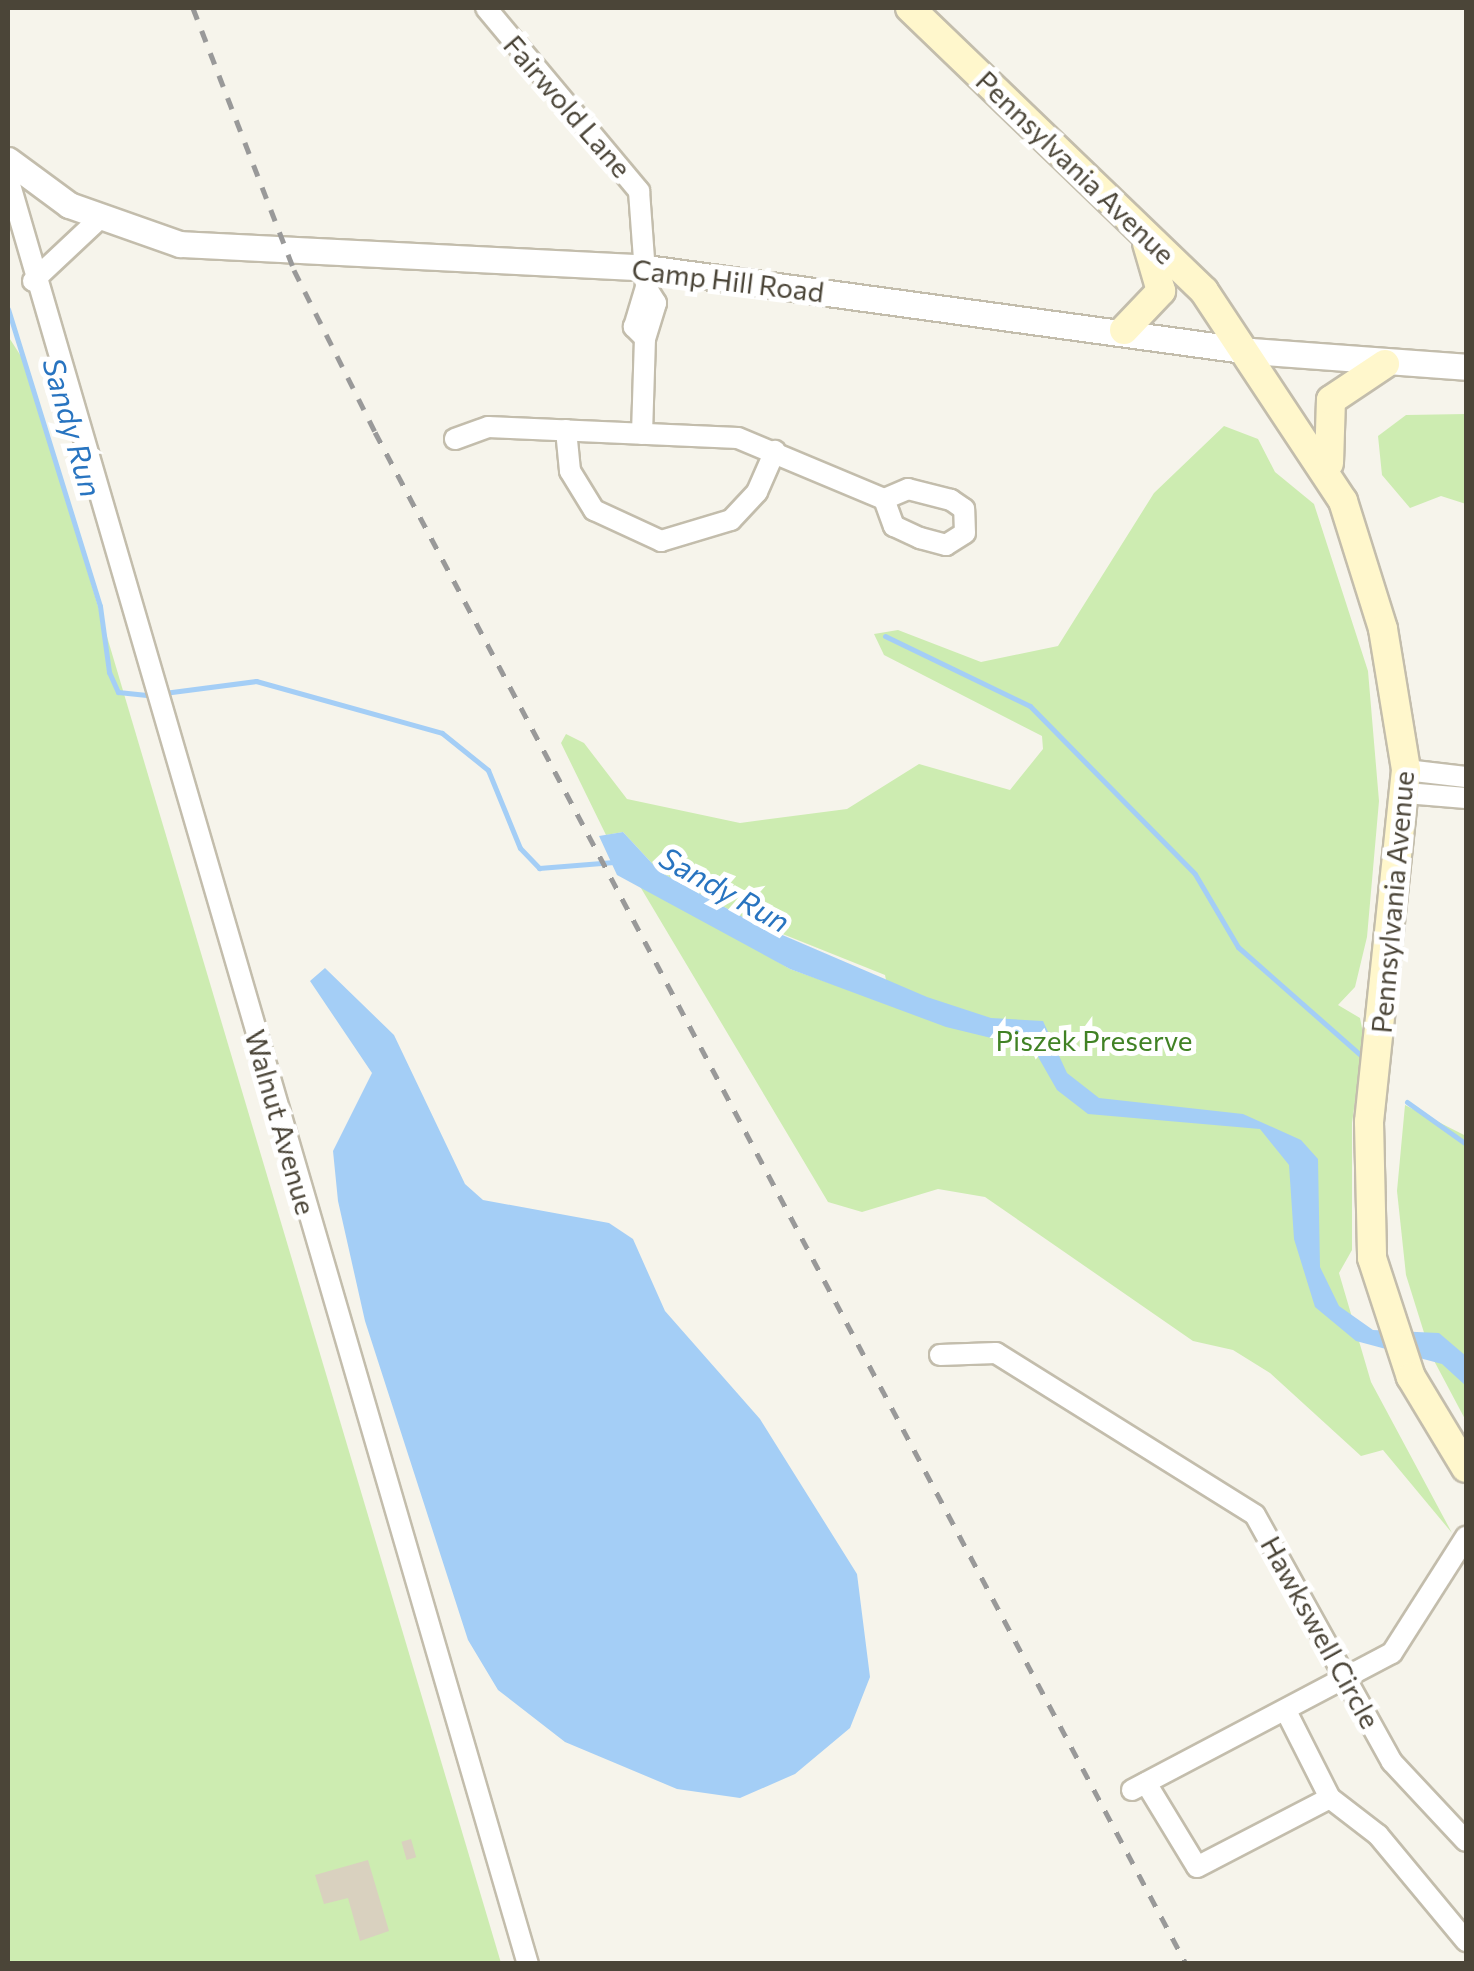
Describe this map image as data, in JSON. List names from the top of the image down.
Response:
{
  "streets": {
    "main road": ["Pennsylvania Avenue"],
    "street": [
      "Fairwold Lane",
      "Camp Hill Road",
      "Walnut Avenue",
      "Hawkswell Circle"
    ]
  },
  "crossings": [
    ["Fairwold Lane", "Camp Hill Road"],
    ["Pennsylvania Avenue", "Camp Hill Road"]
  ],
  "water": ["Sandy Run"],
  "parks": ["Piszek Preserve"]
}
